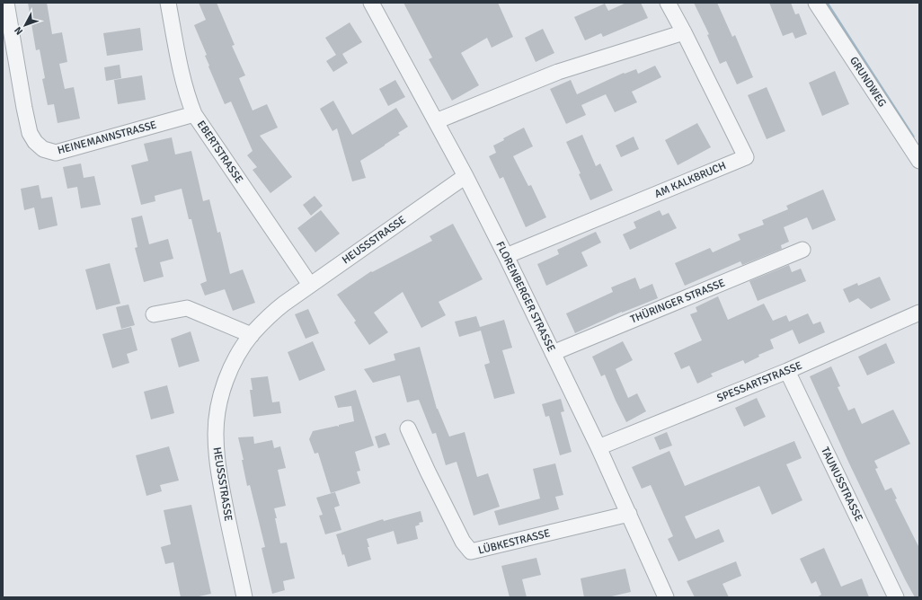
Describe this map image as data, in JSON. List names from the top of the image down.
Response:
{
  "streets": {
    "street": [
      "GRUNDWEG",
      "HEINEMANNSTRASSE",
      "EBERTSTRASSE",
      "AM KALKBRUCH",
      "HEUSSSTRASSE",
      "FLORENBERGER STRASSE",
      "THÜRINGER STRASSE",
      "SPESSARTSTRASSE",
      "TAUNUSSTRASSE",
      "LÜBKESTRASSE"
    ]
  },
  "crossings": [
    ["HEINEMANNSTRASSE", "EBERTSTRASSE"],
    ["EBERTSTRASSE", "HEUSSSTRASSE"],
    ["AM KALKBRUCH", "FLORENBERGER STRASSE"],
    ["HEUSSSTRASSE", "FLORENBERGER STRASSE"],
    ["FLORENBERGER STRASSE", "THÜRINGER STRASSE"],
    ["FLORENBERGER STRASSE", "SPESSARTSTRASSE"],
    ["FLORENBERGER STRASSE", "LÜBKESTRASSE"],
    ["SPESSARTSTRASSE", "TAUNUSSTRASSE"]
  ],
  "north": "bottom left"
}
